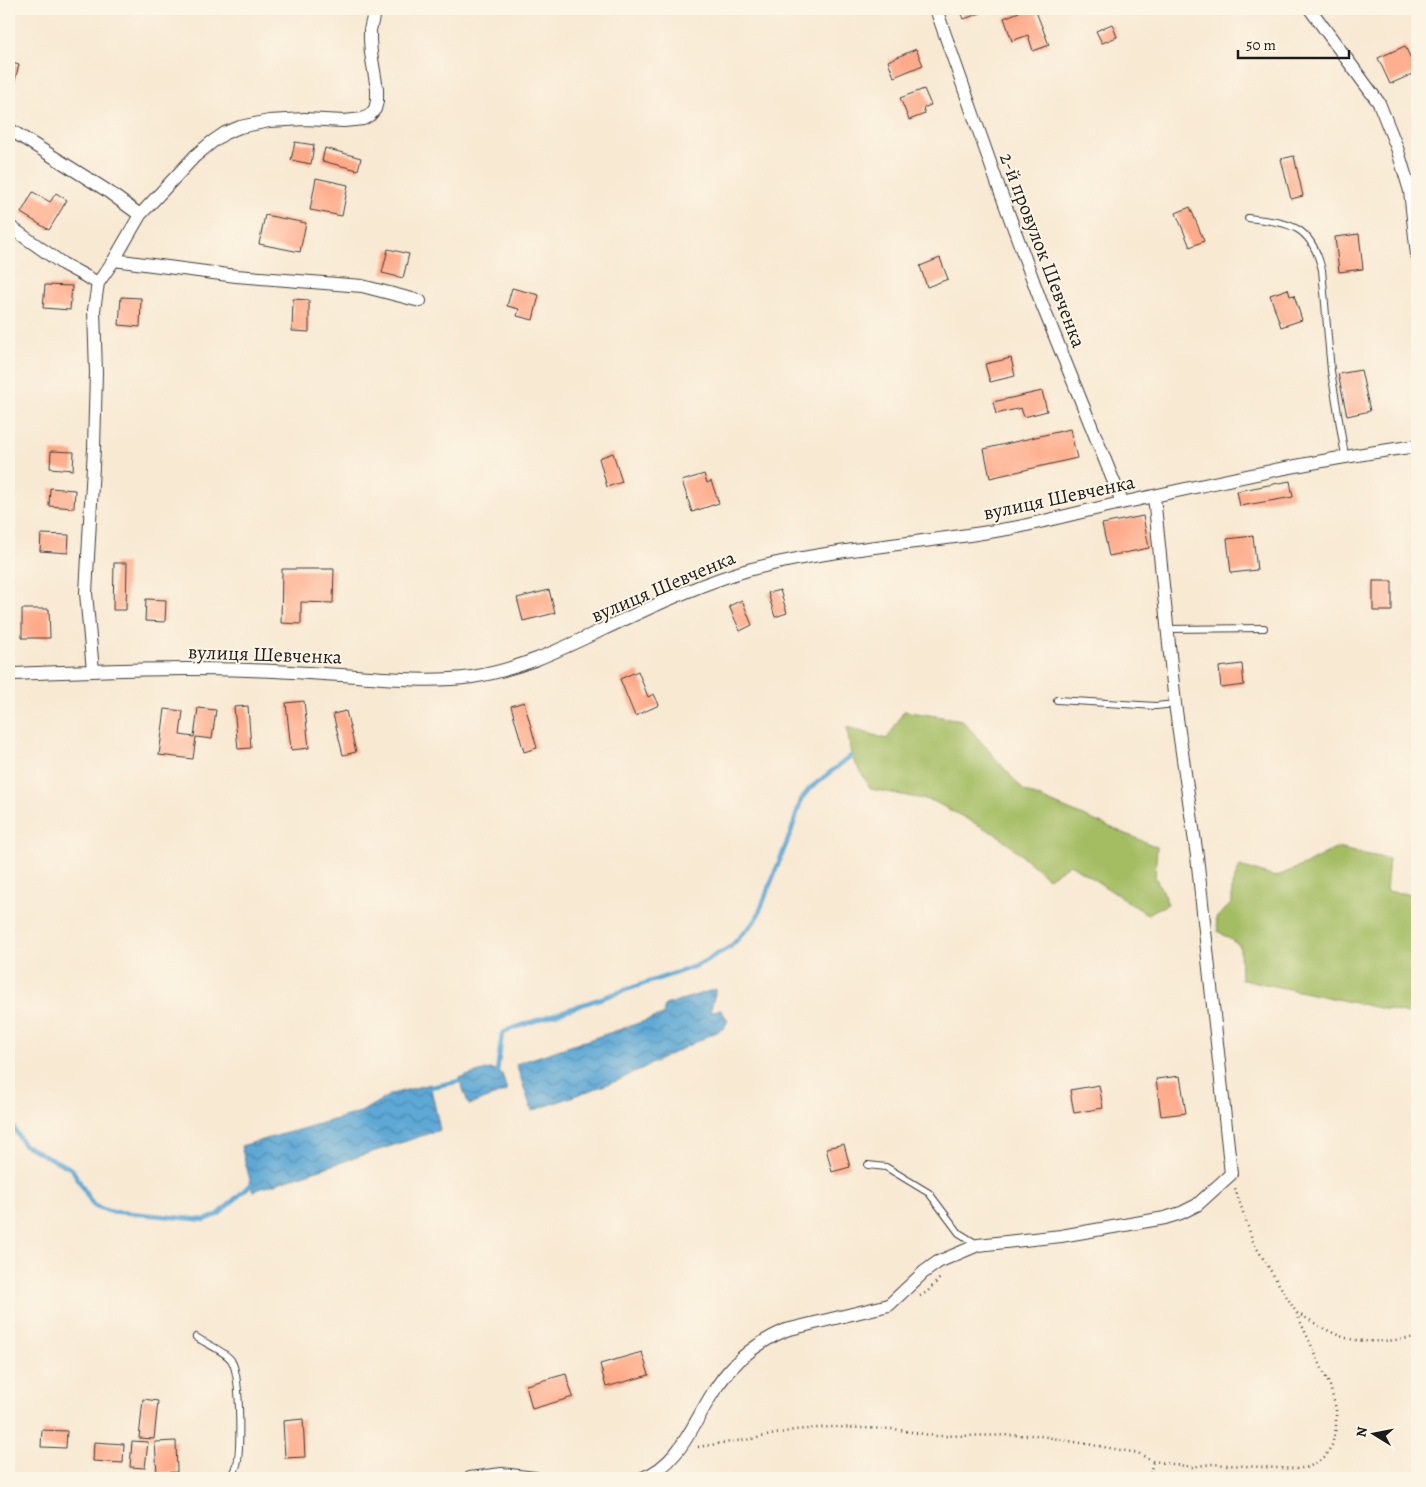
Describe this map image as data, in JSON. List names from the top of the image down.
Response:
{
  "streets": {
    "street": ["2-й провулок Шевченка", "вулиця Шевченка"]
  },
  "crossings": [
    ["2-й провулок Шевченка", "вулиця Шевченка"]
  ],
  "scale_bar": "50 m",
  "north": "left"
}
